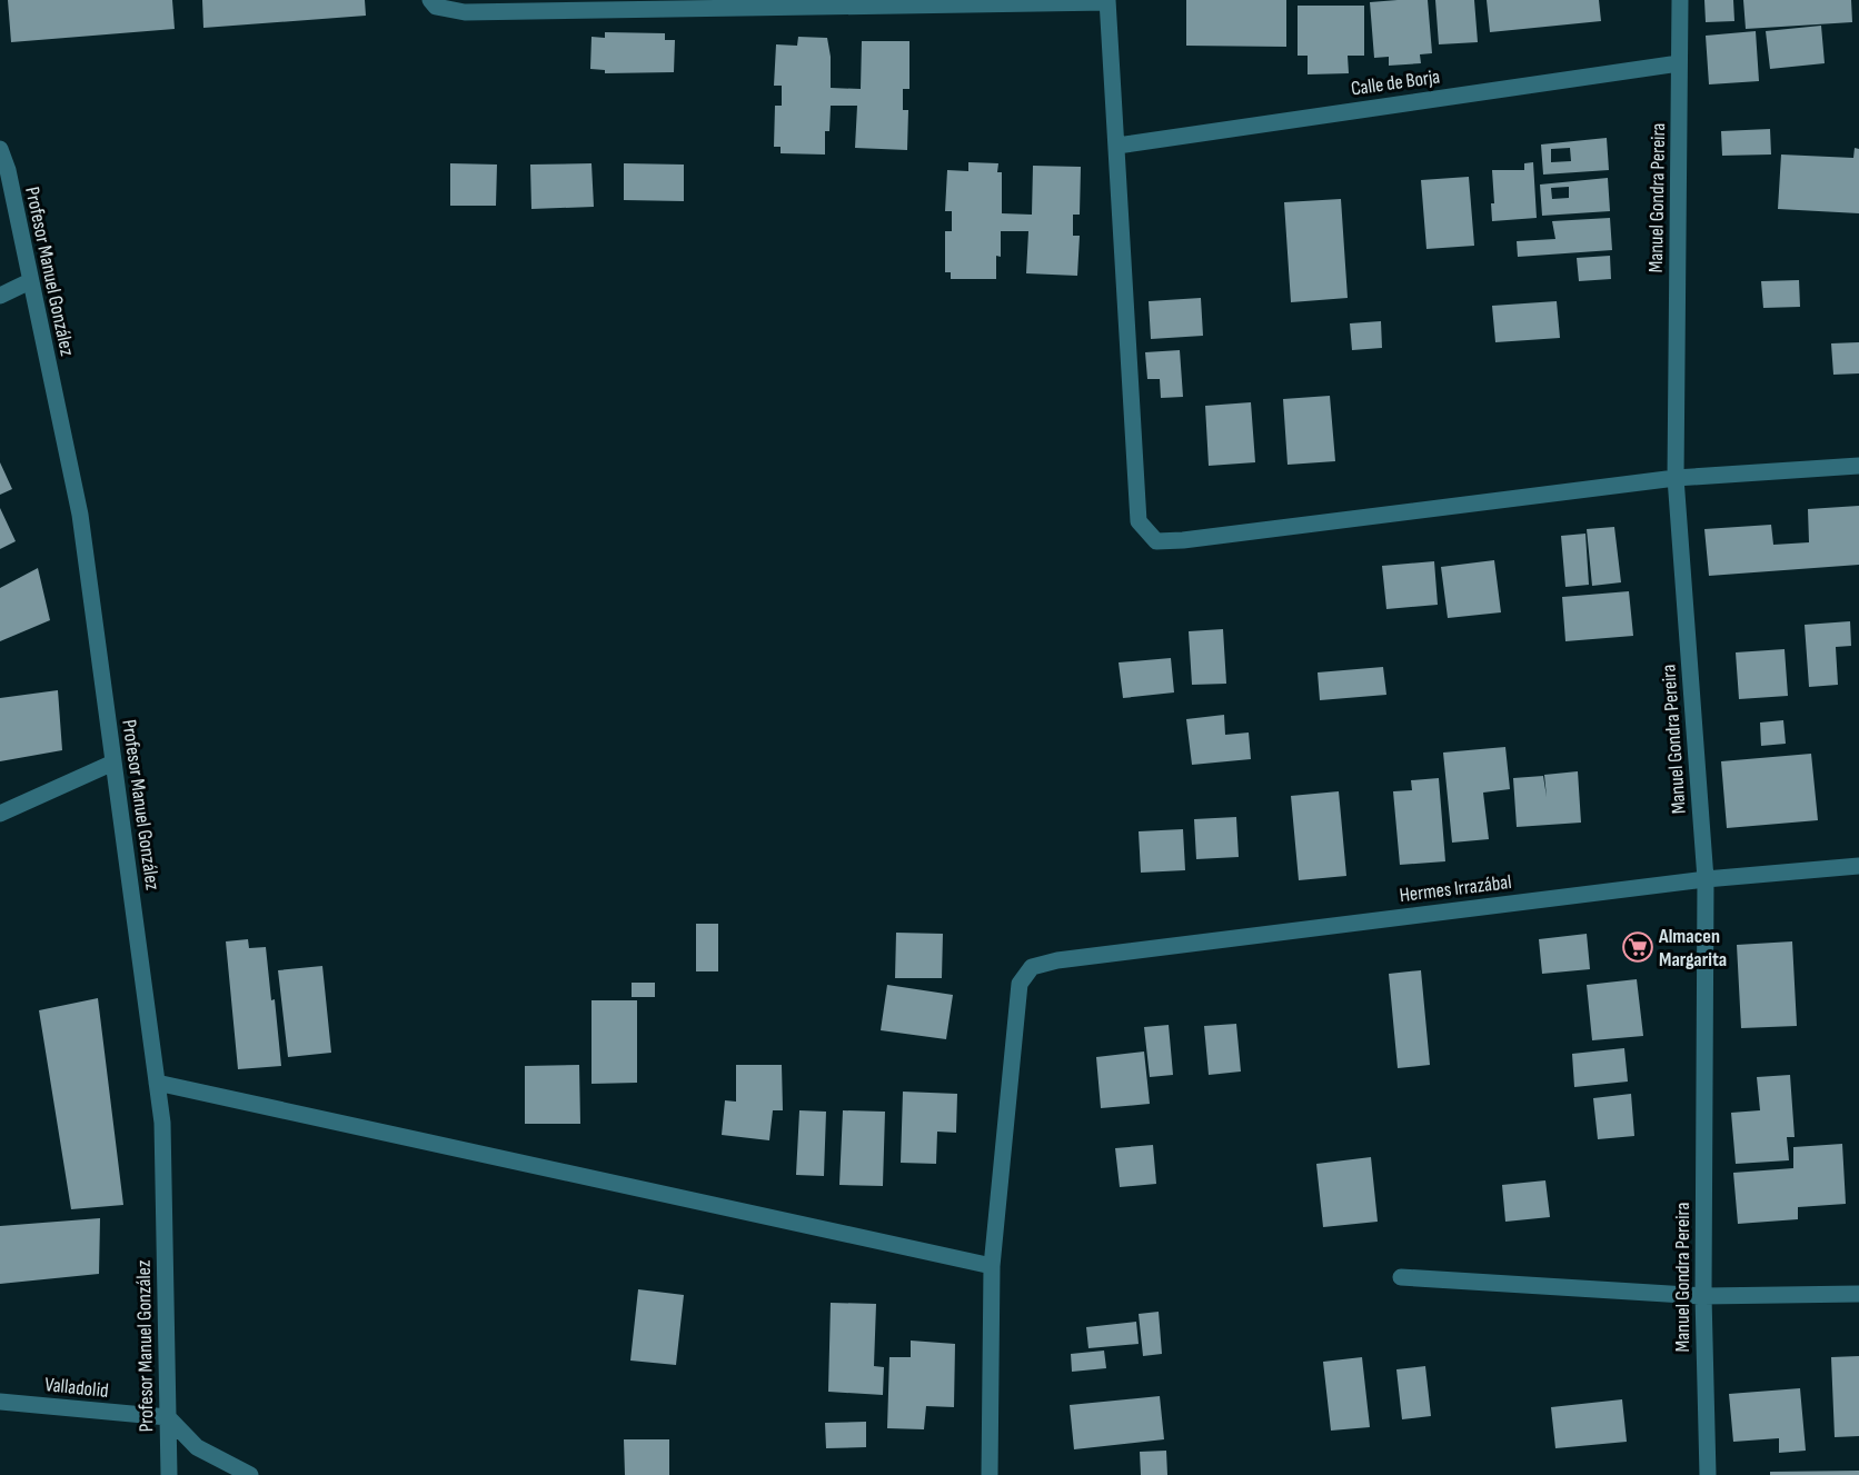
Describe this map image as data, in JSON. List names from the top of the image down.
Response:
{
  "streets": {
    "street": [
      "Calle de Borja",
      "Manuel Gondra Pereira",
      "Profesor Manuel González",
      "Hermes Irrazábal",
      "Valladolid"
    ]
  },
  "crossings": [
    ["Calle de Borja", "Manuel Gondra Pereira"],
    ["Manuel Gondra Pereira", "Hermes Irrazábal"],
    ["Profesor Manuel González", "Valladolid"]
  ],
  "places": {
    "supermarket": ["Almacen Margarita"]
  }
}
